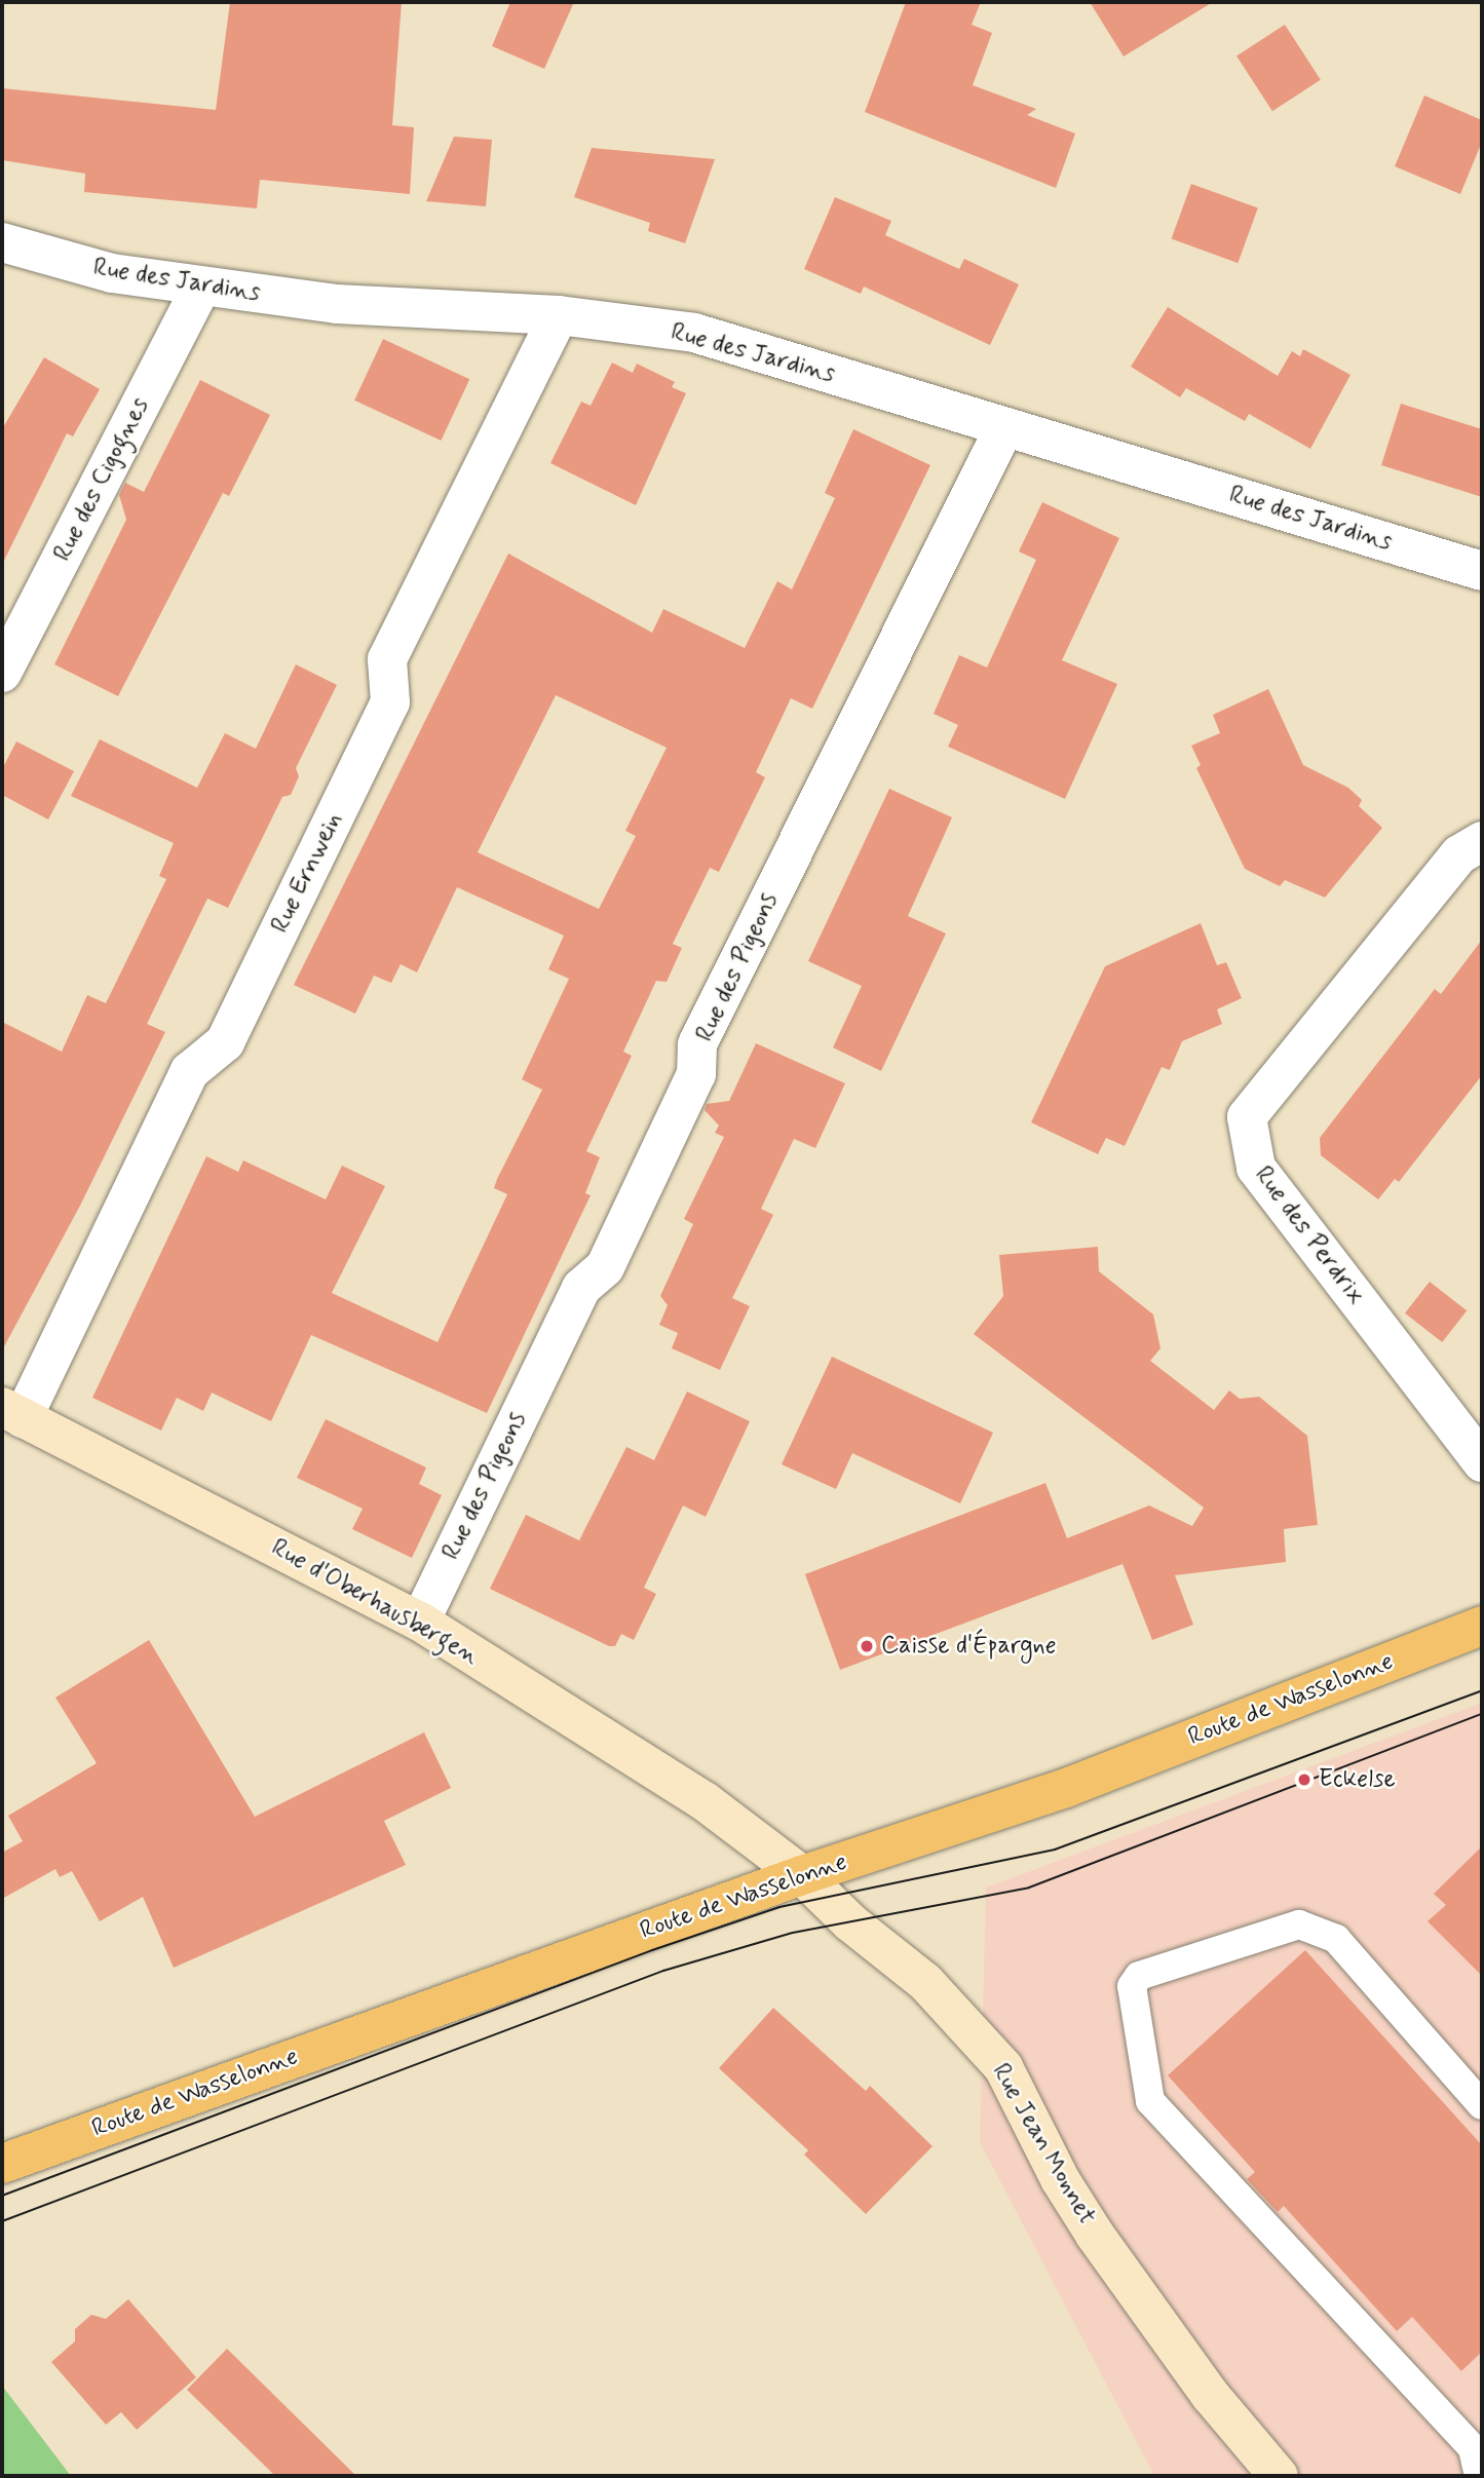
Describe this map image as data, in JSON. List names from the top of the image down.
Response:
{
  "streets": {
    "main road": ["Route de Wasselonne"],
    "street": [
      "Rue des Jardins",
      "Rue des Cigognes",
      "Rue Ernwein",
      "Rue des Pigeons",
      "Rue des Perdrix",
      "Rue d'Oberhausbergen",
      "Rue Jean Monnet"
    ]
  },
  "crossings": [
    ["Rue des Jardins", "Rue des Cigognes"],
    ["Rue des Jardins", "Rue Ernwein"],
    ["Rue des Jardins", "Rue des Pigeons"],
    ["Rue Ernwein", "Rue d'Oberhausbergen"],
    ["Rue des Pigeons", "Rue d'Oberhausbergen"],
    ["Rue d'Oberhausbergen", "Route de Wasselonne"],
    ["Rue d'Oberhausbergen", "Rue Jean Monnet"],
    ["Route de Wasselonne", "Rue Jean Monnet"]
  ],
  "places": ["Caisse d'Épargne", "Eckelse"]
}
